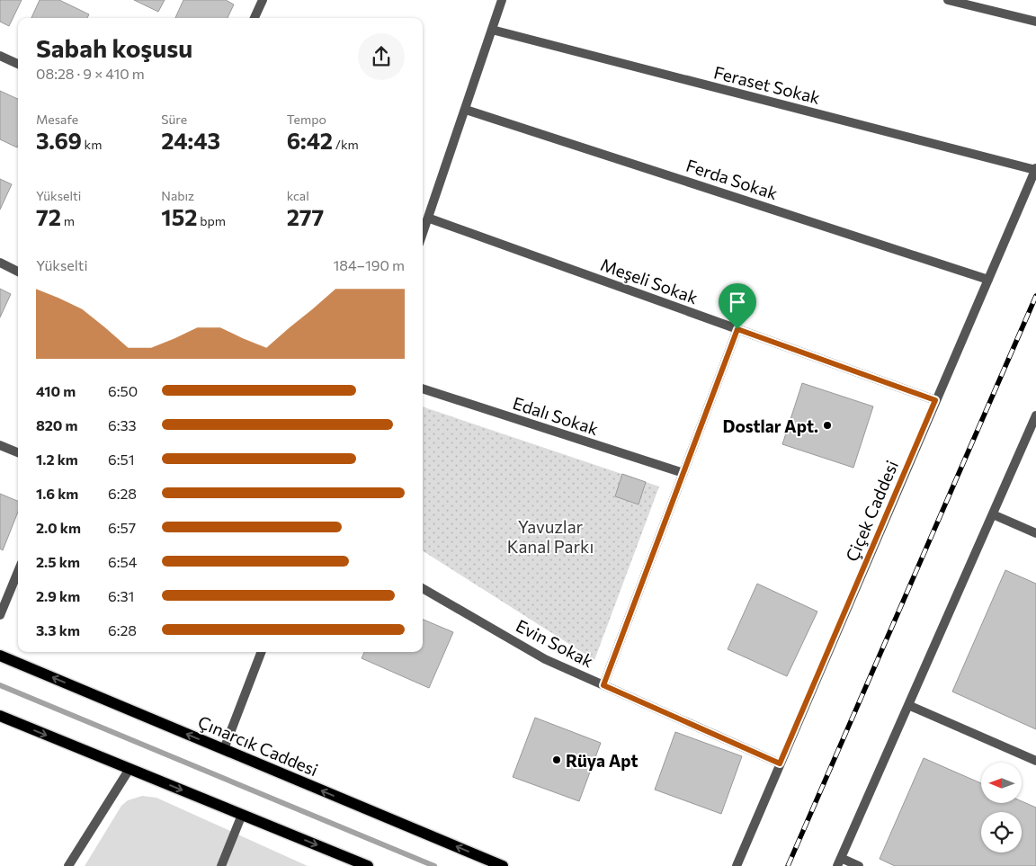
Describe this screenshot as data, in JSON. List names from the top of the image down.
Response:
{
  "streets": {
    "main road": ["Çınarcık Caddesi"],
    "street": [
      "Feraset Sokak",
      "Ferda Sokak",
      "Meşeli Sokak",
      "Edalı Sokak",
      "Çiçek Caddesi",
      "Evin Sokak"
    ]
  },
  "crossings": [
    ["Feraset Sokak", "Çiçek Caddesi"],
    ["Ferda Sokak", "Çiçek Caddesi"],
    ["Meşeli Sokak", "Çiçek Caddesi"],
    ["Çiçek Caddesi", "Evin Sokak"]
  ],
  "parks": ["Yavuzlar Kanal Parkı"],
  "places": ["Dostlar Apt.", "Rüya Apt"],
  "north": "left",
  "page": {
    "heading": ["Sabah koşusu", "08:28 · 9 × 410 m"],
    "stats": [
      ["Mesafe", "3.69 km"],
      ["Süre", "24:43"],
      ["Tempo", "6:42 /km"],
      ["Yükselti", "72 m"],
      ["Nabız", "152 bpm"],
      ["kcal", "277"]
    ],
    "chart": ["Yükselti", "184–190 m"],
    "list": [
      {
        "name": "410 m",
        "note": "6:50"
      },
      {
        "name": "820 m",
        "note": "6:33"
      },
      {
        "name": "1.2 km",
        "note": "6:51"
      },
      {
        "name": "1.6 km",
        "note": "6:28"
      },
      {
        "name": "2.0 km",
        "note": "6:57"
      },
      {
        "name": "2.5 km",
        "note": "6:54"
      },
      {
        "name": "2.9 km",
        "note": "6:31"
      },
      {
        "name": "3.3 km",
        "note": "6:28"
      }
    ]
  }
}
